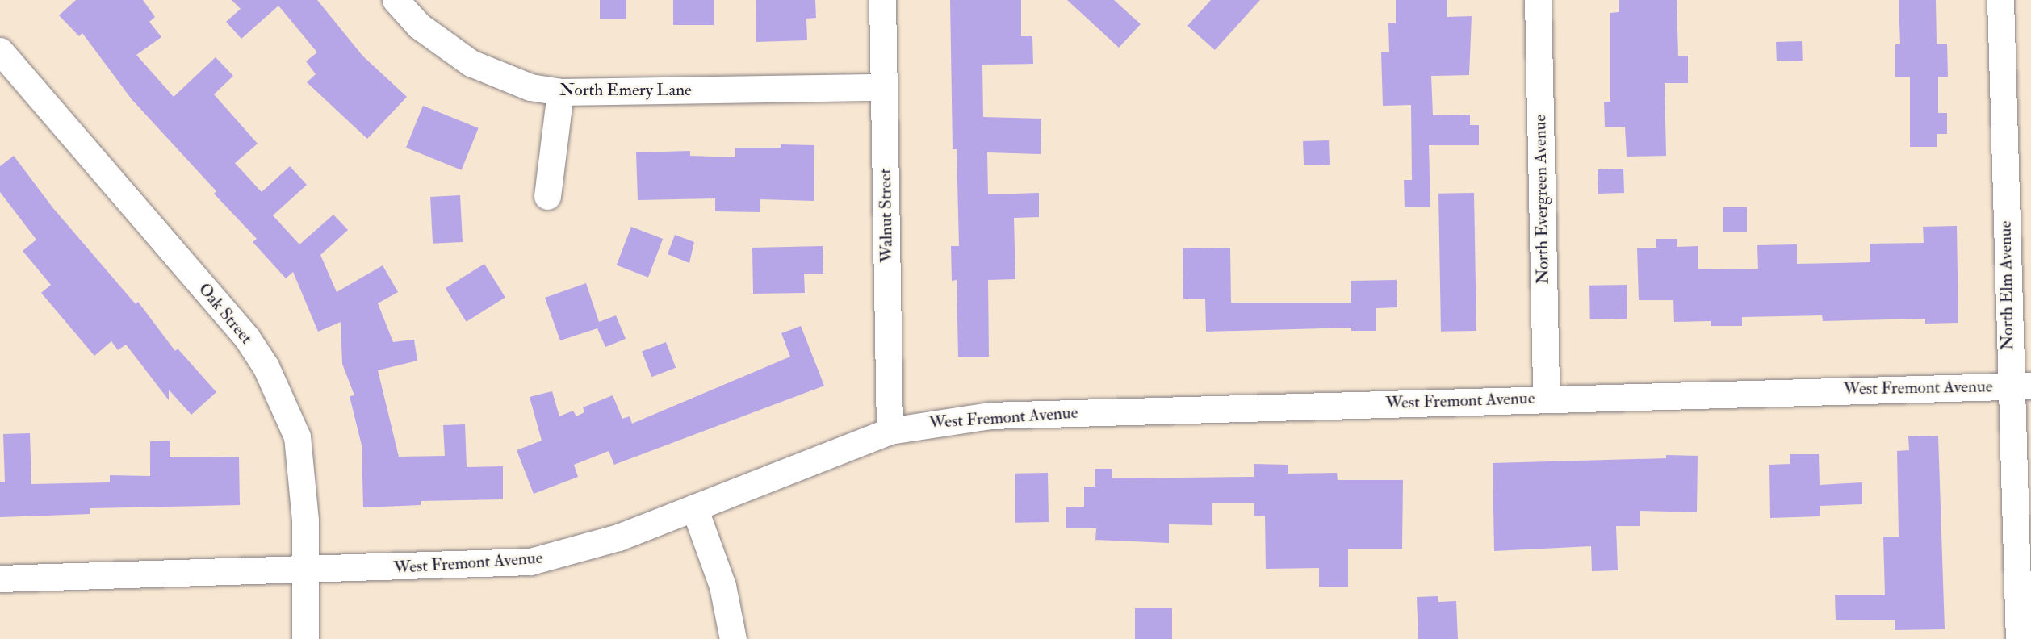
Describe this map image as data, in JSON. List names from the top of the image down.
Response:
{
  "streets": {
    "street": [
      "North Emery Lane",
      "North Evergreen Avenue",
      "Walnut Street",
      "North Elm Avenue",
      "Oak Street",
      "West Fremont Avenue"
    ]
  },
  "crossings": [
    ["North Emery Lane", "Walnut Street"],
    ["North Evergreen Avenue", "West Fremont Avenue"],
    ["Walnut Street", "West Fremont Avenue"],
    ["North Elm Avenue", "West Fremont Avenue"],
    ["Oak Street", "West Fremont Avenue"]
  ]
}
